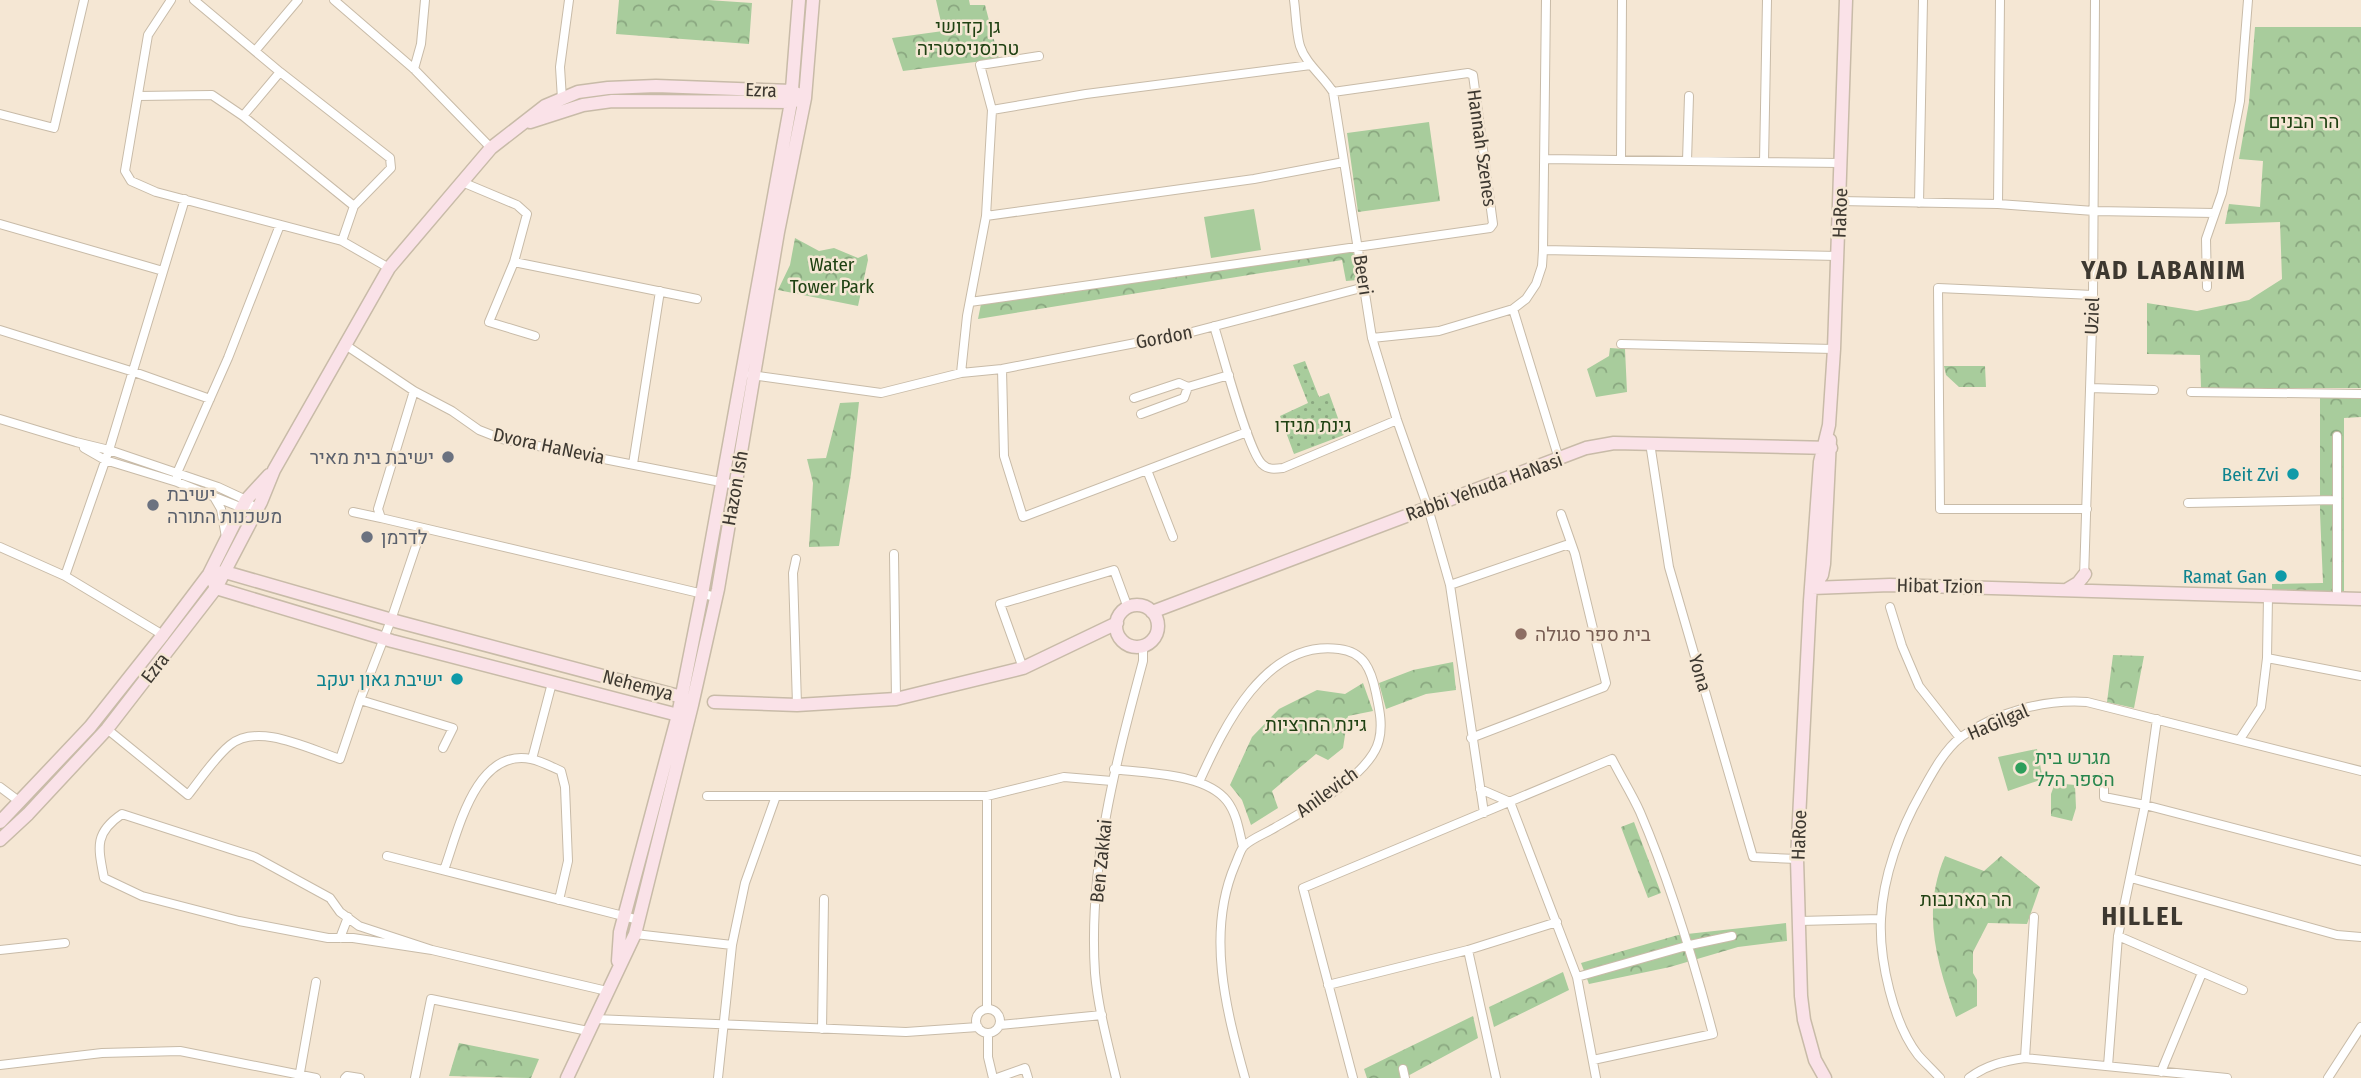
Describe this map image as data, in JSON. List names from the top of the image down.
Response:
{
  "streets": {
    "street": [
      "Ezra",
      "Hannah Szenes",
      "HaRoe",
      "Beeri",
      "Uziel",
      "Gordon",
      "Dvora HaNevia",
      "Rabbi Yehuda HaNasi",
      "Hazon Ish",
      "Hibat Tzion",
      "Yona",
      "Nehemya",
      "HaGilgal",
      "Anilevich",
      "Ben Zakkai"
    ]
  },
  "crossings": [
    ["Ezra", "Dvora HaNevia"],
    ["Ezra", "Hazon Ish"],
    ["Ezra", "Nehemya"],
    ["Hannah Szenes", "Beeri"],
    ["HaRoe", "Rabbi Yehuda HaNasi"],
    ["HaRoe", "Hibat Tzion"],
    ["HaRoe", "Yona"],
    ["Beeri", "Gordon"],
    ["Beeri", "Rabbi Yehuda HaNasi"],
    ["Uziel", "Hibat Tzion"],
    ["Gordon", "Hazon Ish"],
    ["Dvora HaNevia", "Hazon Ish"],
    ["Rabbi Yehuda HaNasi", "Yona"],
    ["Rabbi Yehuda HaNasi", "Ben Zakkai"],
    ["Hazon Ish", "Nehemya"]
  ],
  "districts": ["YAD LABANIM", "HILLEL"],
  "parks": [
    "גן קדושי טרנסניסטריה",
    "הר הבנים",
    "Water Tower Park",
    "גינת מגידו",
    "גינת החרציות",
    "הר הארנבות"
  ],
  "places": [
    "ישיבת בית מאיר",
    "Beit Zvi",
    "ישיבת משכנות התורה",
    "לדרמן",
    "Ramat Gan",
    "בית ספר סגולה",
    "ישיבת גאון יעקב",
    "מגרש בית הספר הלל"
  ]
}
